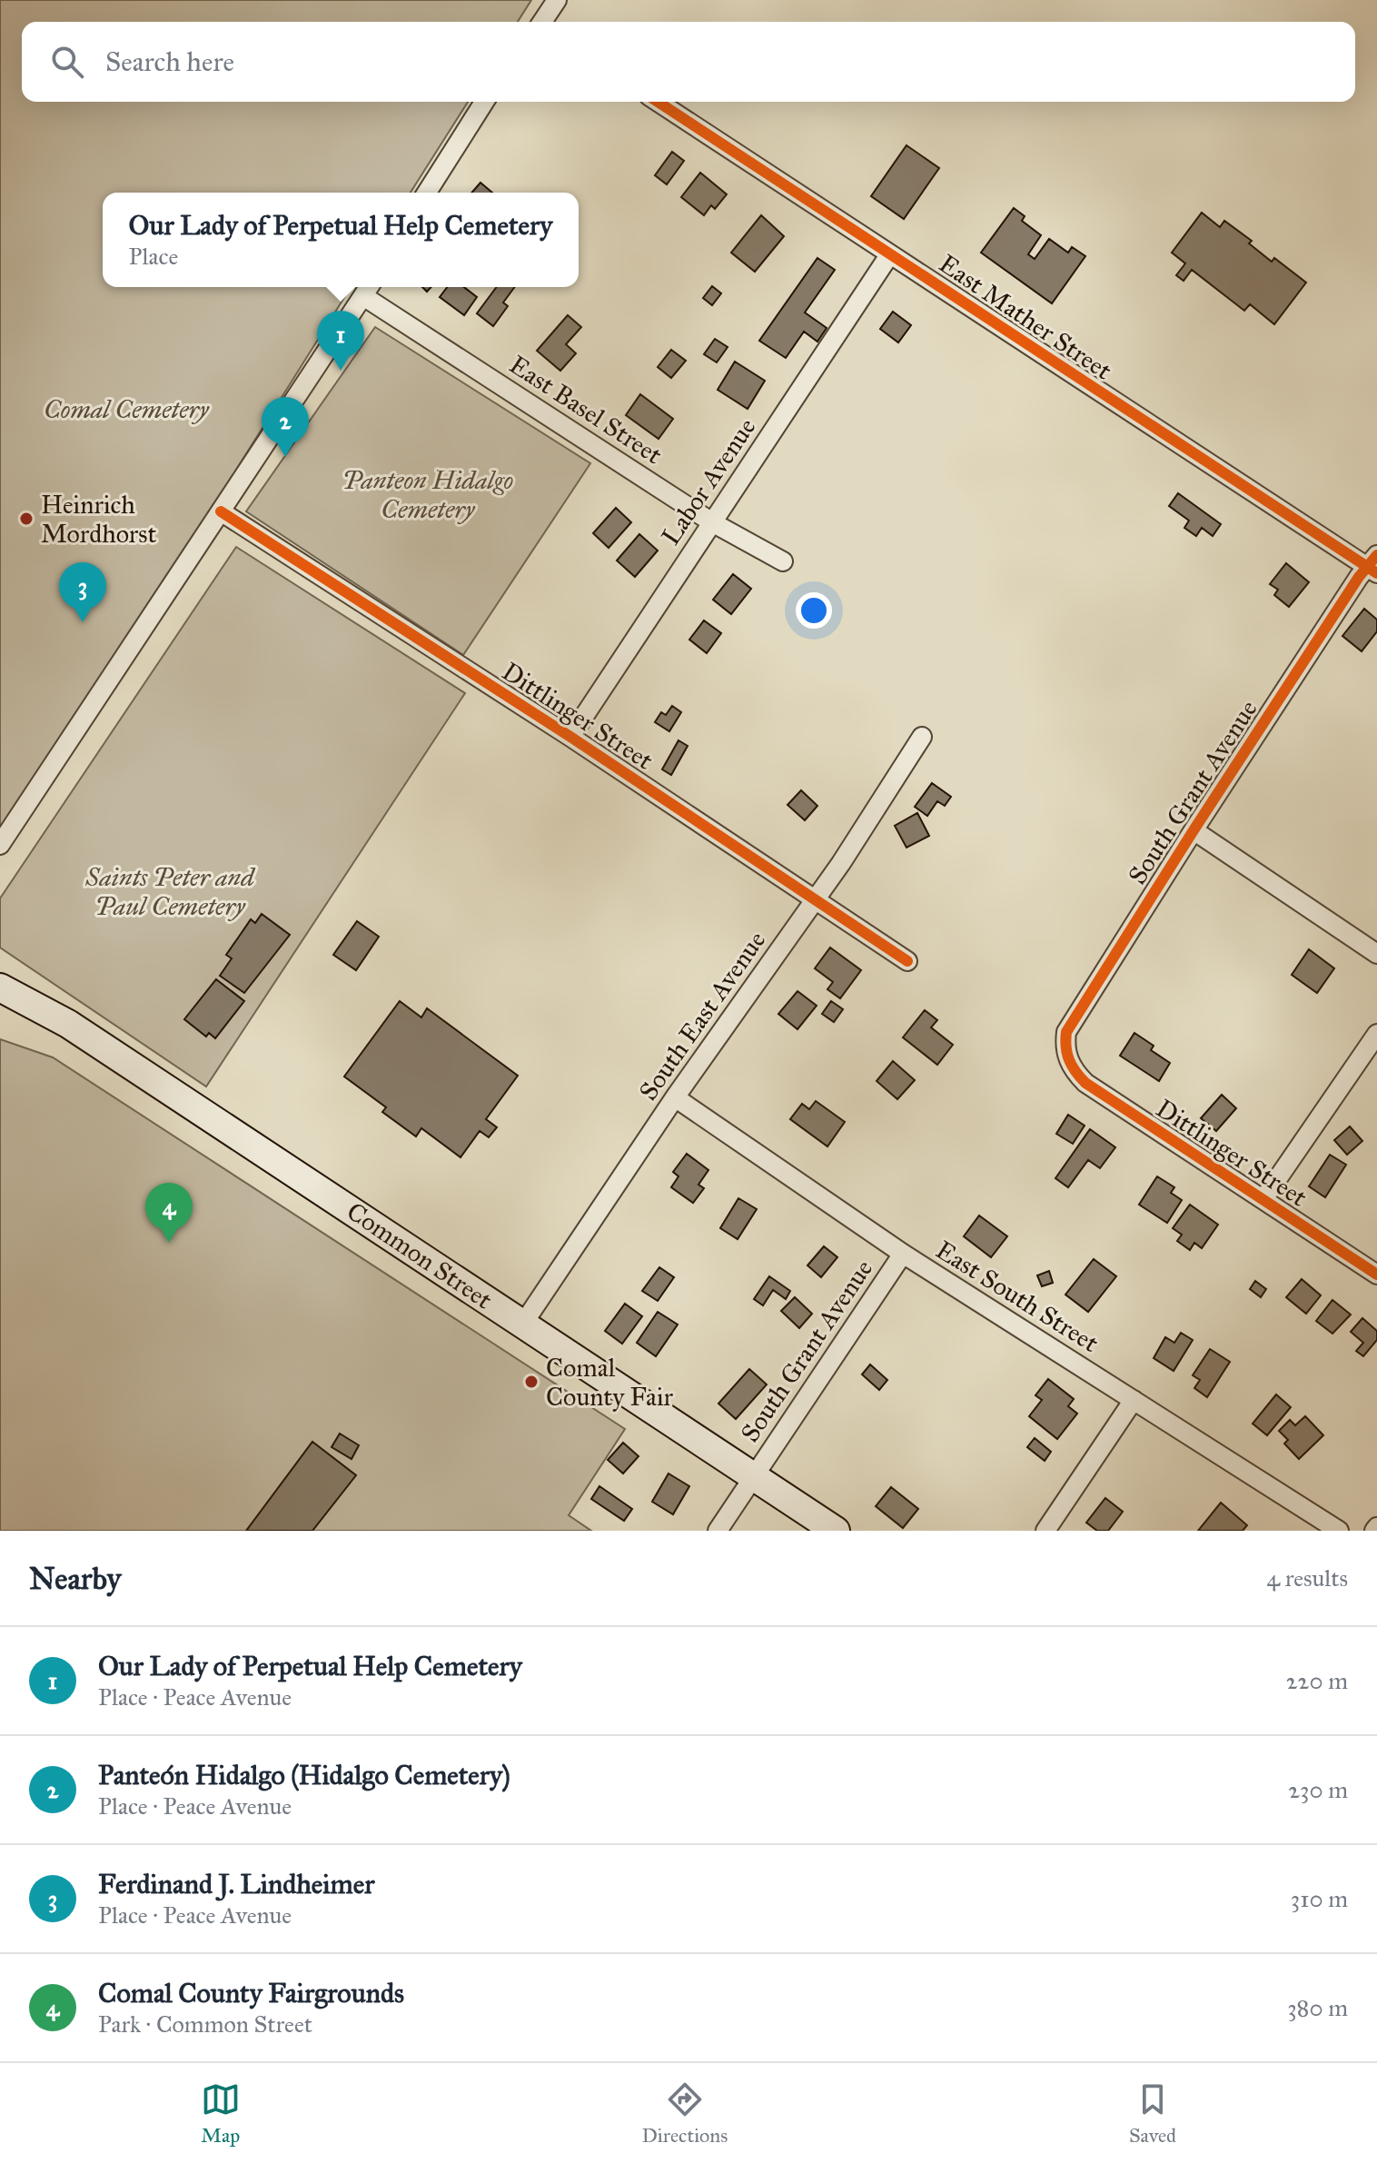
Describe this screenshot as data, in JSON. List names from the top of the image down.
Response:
{
  "streets": {
    "main road": ["Common Street"],
    "street": [
      "East Mather Street",
      "East Basel Street",
      "Labor Avenue",
      "Dittlinger Street",
      "South Grant Avenue",
      "South East Avenue",
      "East South Street"
    ]
  },
  "crossings": [
    ["East Mather Street", "Labor Avenue"],
    ["East Mather Street", "South Grant Avenue"],
    ["East Basel Street", "Labor Avenue"],
    ["Labor Avenue", "Dittlinger Street"],
    ["Dittlinger Street", "South Grant Avenue"],
    ["Dittlinger Street", "South East Avenue"],
    ["South Grant Avenue", "Common Street"],
    ["South Grant Avenue", "East South Street"],
    ["South East Avenue", "Common Street"],
    ["South East Avenue", "East South Street"]
  ],
  "parks": ["Comal Cemetery", "Panteon Hidalgo Cemetery", "Saints Peter and Paul Cemetery"],
  "places": ["Heinrich Mordhorst", "Comal County Fair"],
  "page": {
    "search": "Search here",
    "popup": ["Our Lady of Perpetual Help Cemetery", "Place"],
    "pins": [
      "1",
      "2",
      "3",
      "4"
    ],
    "heading": ["Nearby", "4 results"],
    "list": [
      {
        "mark": "1",
        "name": "Our Lady of Perpetual Help Cemetery",
        "note": "Place · Peace Avenue",
        "value": "220 m"
      },
      {
        "mark": "2",
        "name": "Panteón Hidalgo (Hidalgo Cemetery)",
        "note": "Place · Peace Avenue",
        "value": "230 m"
      },
      {
        "mark": "3",
        "name": "Ferdinand J. Lindheimer",
        "note": "Place · Peace Avenue",
        "value": "310 m"
      },
      {
        "mark": "4",
        "name": "Comal County Fairgrounds",
        "note": "Park · Common Street",
        "value": "380 m"
      }
    ],
    "nav": ["Map", "Directions", "Saved"]
  }
}
